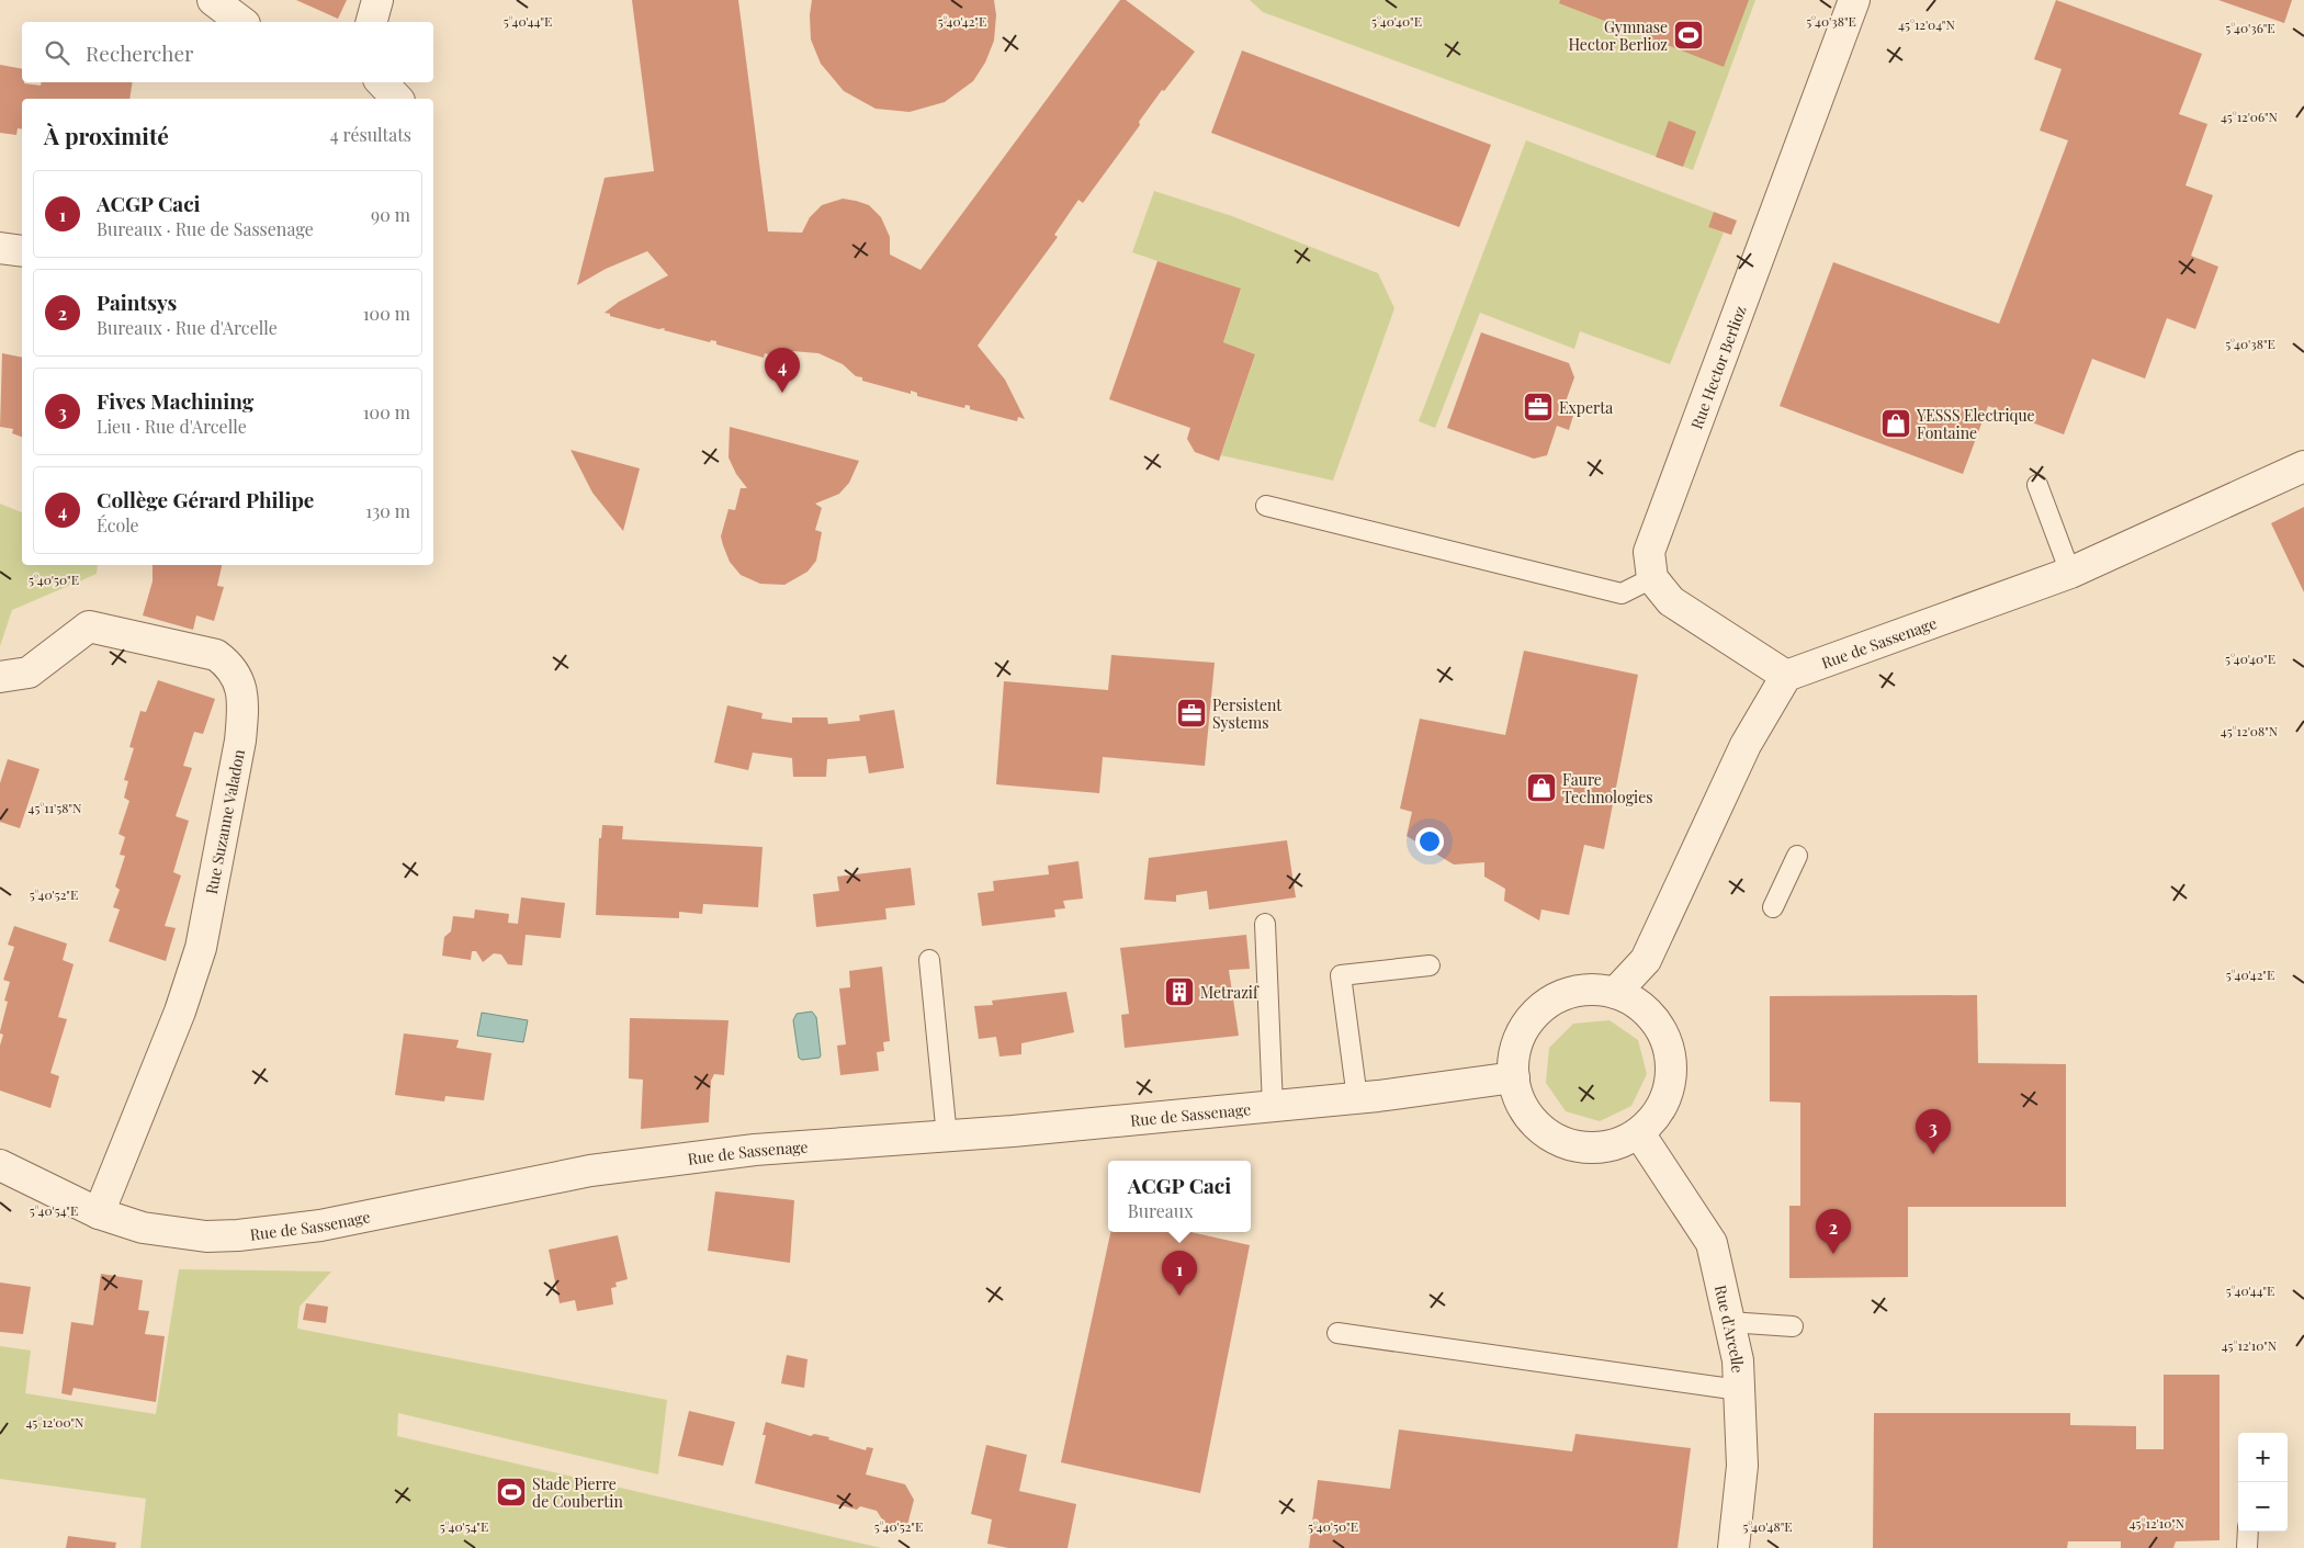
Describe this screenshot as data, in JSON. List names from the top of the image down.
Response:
{
  "streets": {
    "street": [
      "Rue Hector Berlioz",
      "Rue de Sassenage",
      "Rue Suzanne Valadon",
      "Rue d'Arcelle"
    ]
  },
  "crossings": [
    ["Rue de Sassenage", "Rue Suzanne Valadon"],
    ["Rue de Sassenage", "Rue d'Arcelle"]
  ],
  "places": {
    "sports": ["Gymnase Hector Berlioz", "Stade Pierre de Coubertin"],
    "office": ["Experta", "Persistent Systems"],
    "shop": ["YESSS Electrique Fontaine", "Faure Technologies"],
    "building": ["Metrazif"]
  },
  "page": {
    "search": "Rechercher",
    "heading": ["À proximité", "4 résultats"],
    "list": [
      {
        "mark": "1",
        "name": "ACGP Caci",
        "note": "Bureaux · Rue de Sassenage",
        "value": "90 m"
      },
      {
        "mark": "2",
        "name": "Paintsys",
        "note": "Bureaux · Rue d'Arcelle",
        "value": "100 m"
      },
      {
        "mark": "3",
        "name": "Fives Machining",
        "note": "Lieu · Rue d'Arcelle",
        "value": "100 m"
      },
      {
        "mark": "4",
        "name": "Collège Gérard Philipe",
        "note": "École",
        "value": "130 m"
      }
    ],
    "pins": [
      "4",
      "3",
      "2",
      "1"
    ],
    "popup": ["ACGP Caci", "Bureaux"],
    "map_buttons": ["+", "−"]
  },
  "coordinates": [
    "5°40'44\"E",
    "5°40'40\"E",
    "5°40'42\"E",
    "5°40'38\"E",
    "45°12'04\"N",
    "5°40'36\"E",
    "45°12'06\"N",
    "5°40'50\"E",
    "45°12'08\"N",
    "45°11'58\"N",
    "5°40'52\"E",
    "5°40'54\"E",
    "45°12'10\"N",
    "45°12'00\"N",
    "5°40'48\"E"
  ]
}
